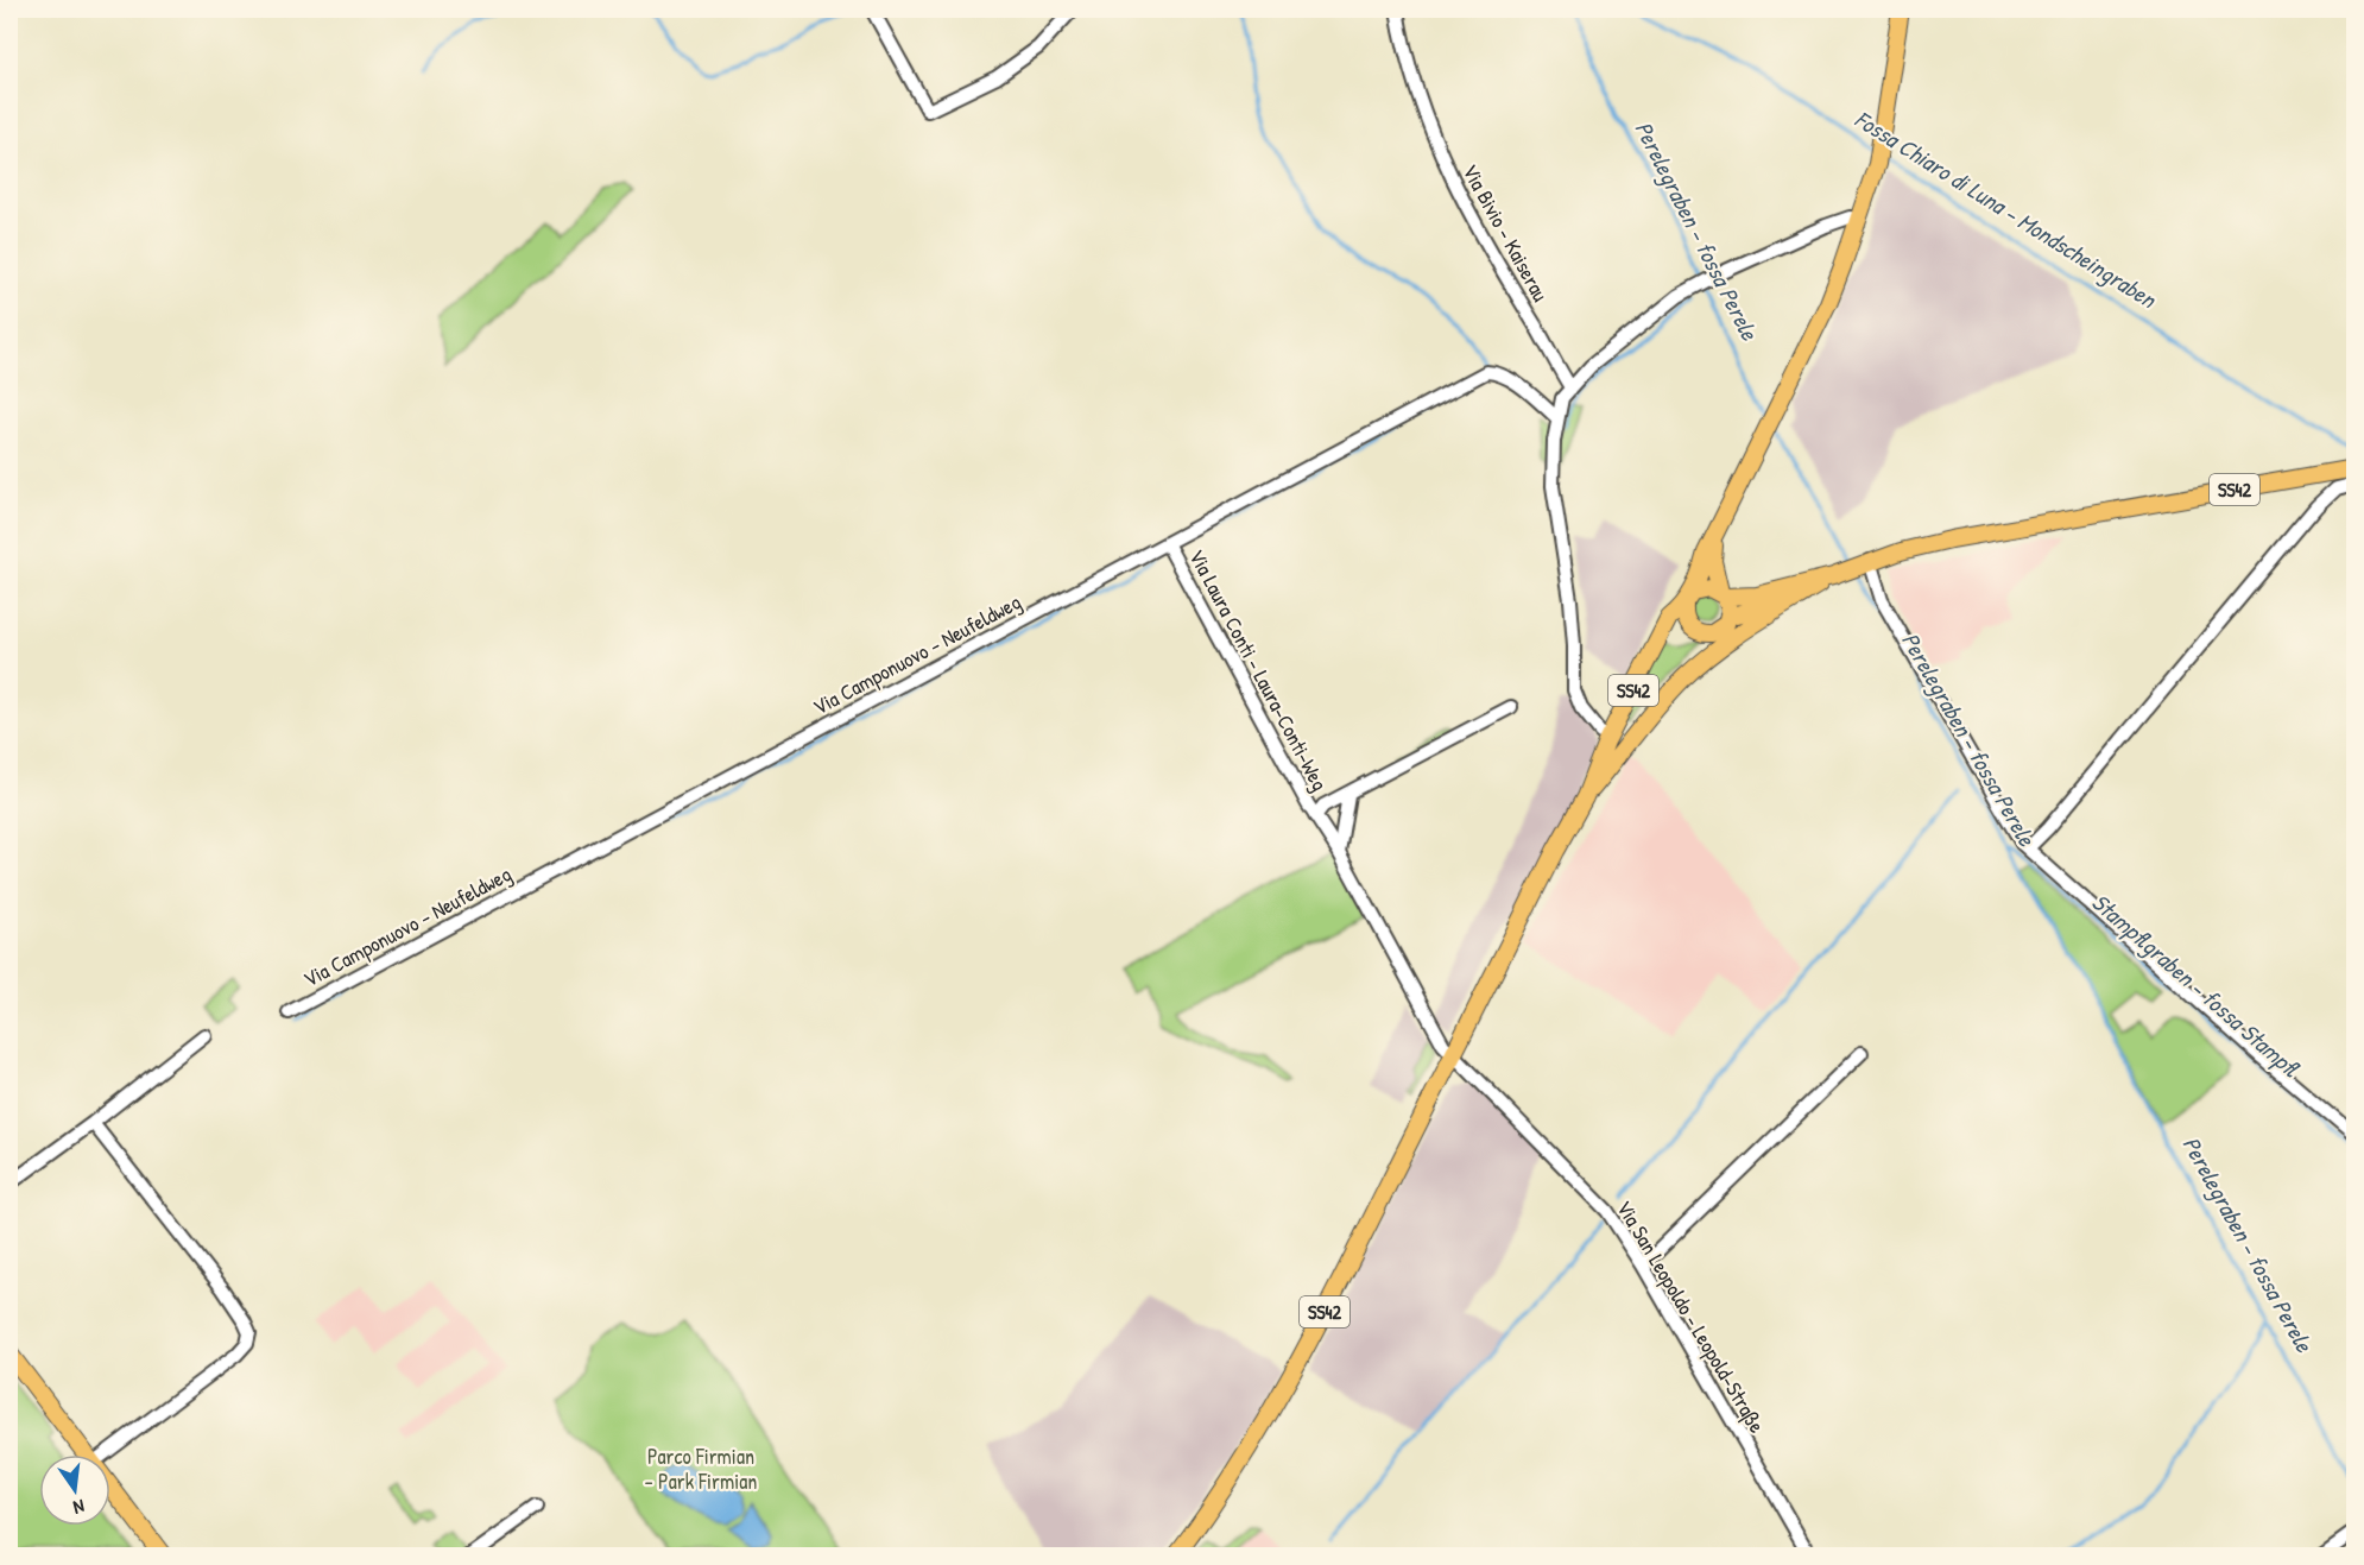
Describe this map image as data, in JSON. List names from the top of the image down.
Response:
{
  "streets": {
    "main road": ["SS42"],
    "street": [
      "Via Bivio - Kaiserau",
      "Via Camponuovo - Neufeldweg",
      "Via Laura Conti - Laura-Conti-Weg",
      "Via San Leopoldo - Leopold-Straße"
    ]
  },
  "crossings": [
    ["SS42", "Via Laura Conti - Laura-Conti-Weg"],
    ["SS42", "Via San Leopoldo - Leopold-Straße"],
    ["Via Camponuovo - Neufeldweg", "Via Laura Conti - Laura-Conti-Weg"],
    ["Via Laura Conti - Laura-Conti-Weg", "Via San Leopoldo - Leopold-Straße"]
  ],
  "water": ["Fossa Chiaro di Luna - Mondscheingraben", "Perelegraben - fossa Perele", "Stampflgraben - fossa Stampfl"],
  "parks": ["Parco Firmian - Park Firmian"],
  "north": "bottom"
}
